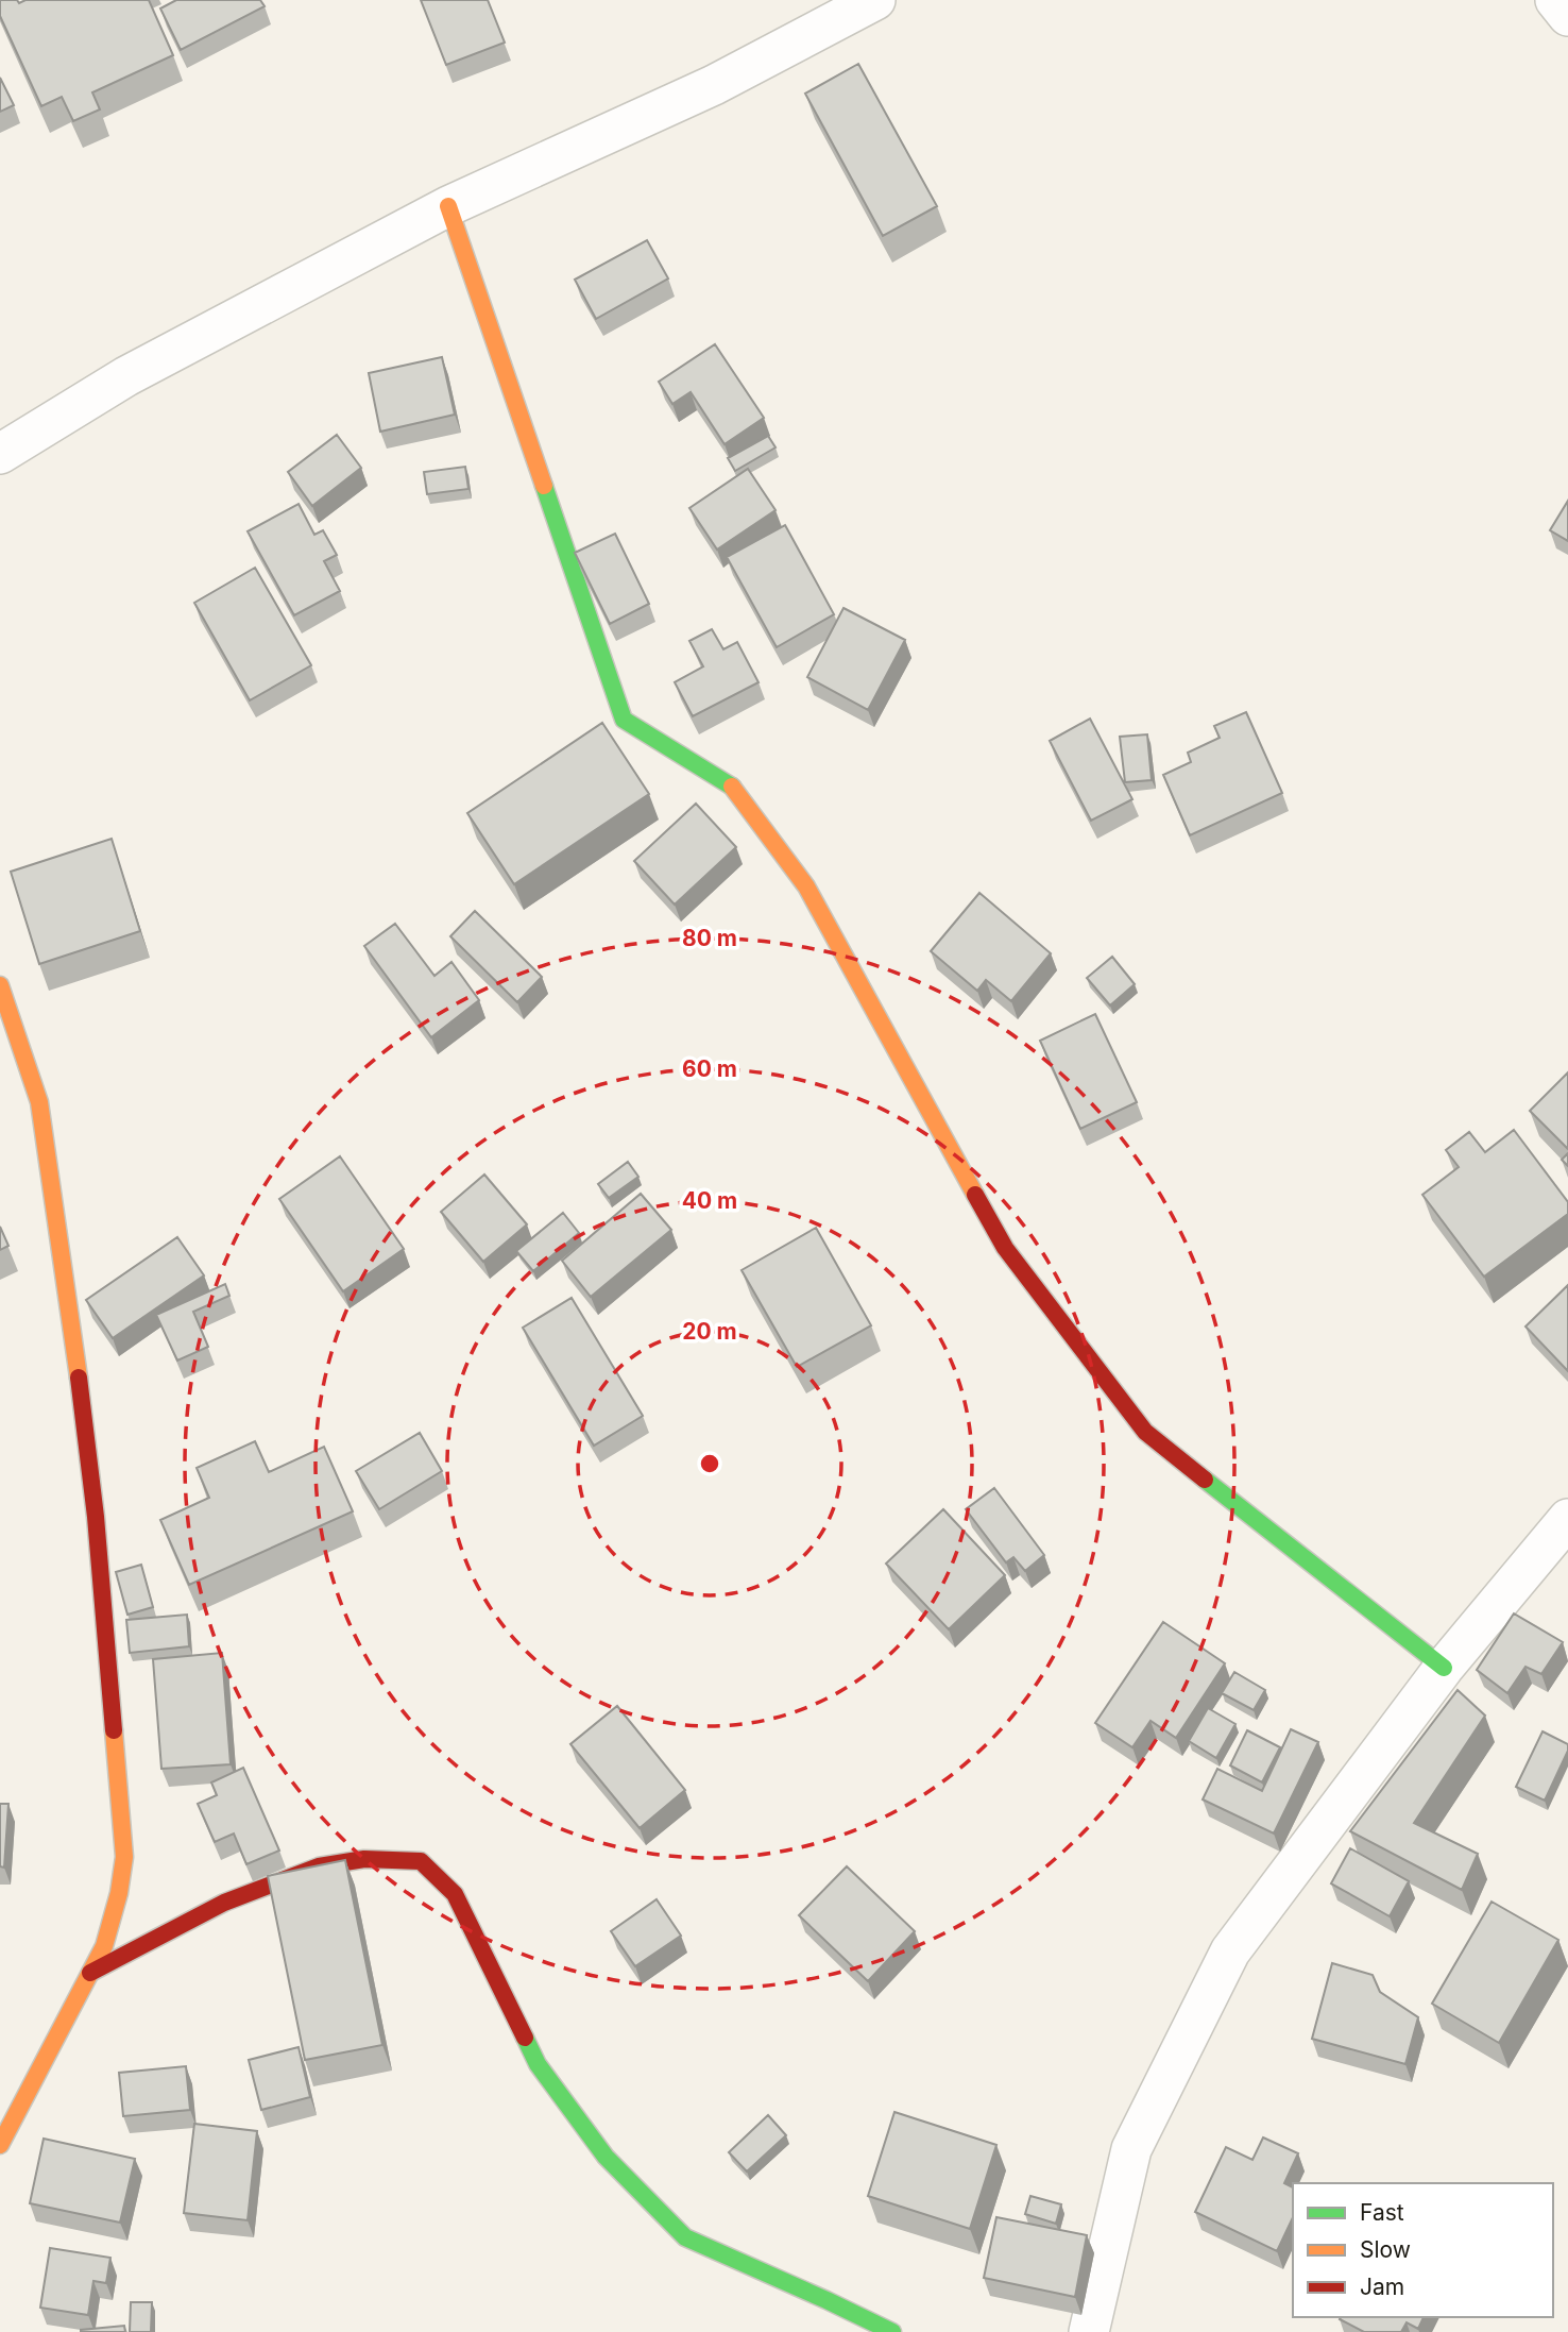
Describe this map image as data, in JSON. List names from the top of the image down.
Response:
{
  "legend": ["Fast", "Slow", "Jam"],
  "rings": [
    "80 m",
    "60 m",
    "40 m",
    "20 m"
  ]
}
